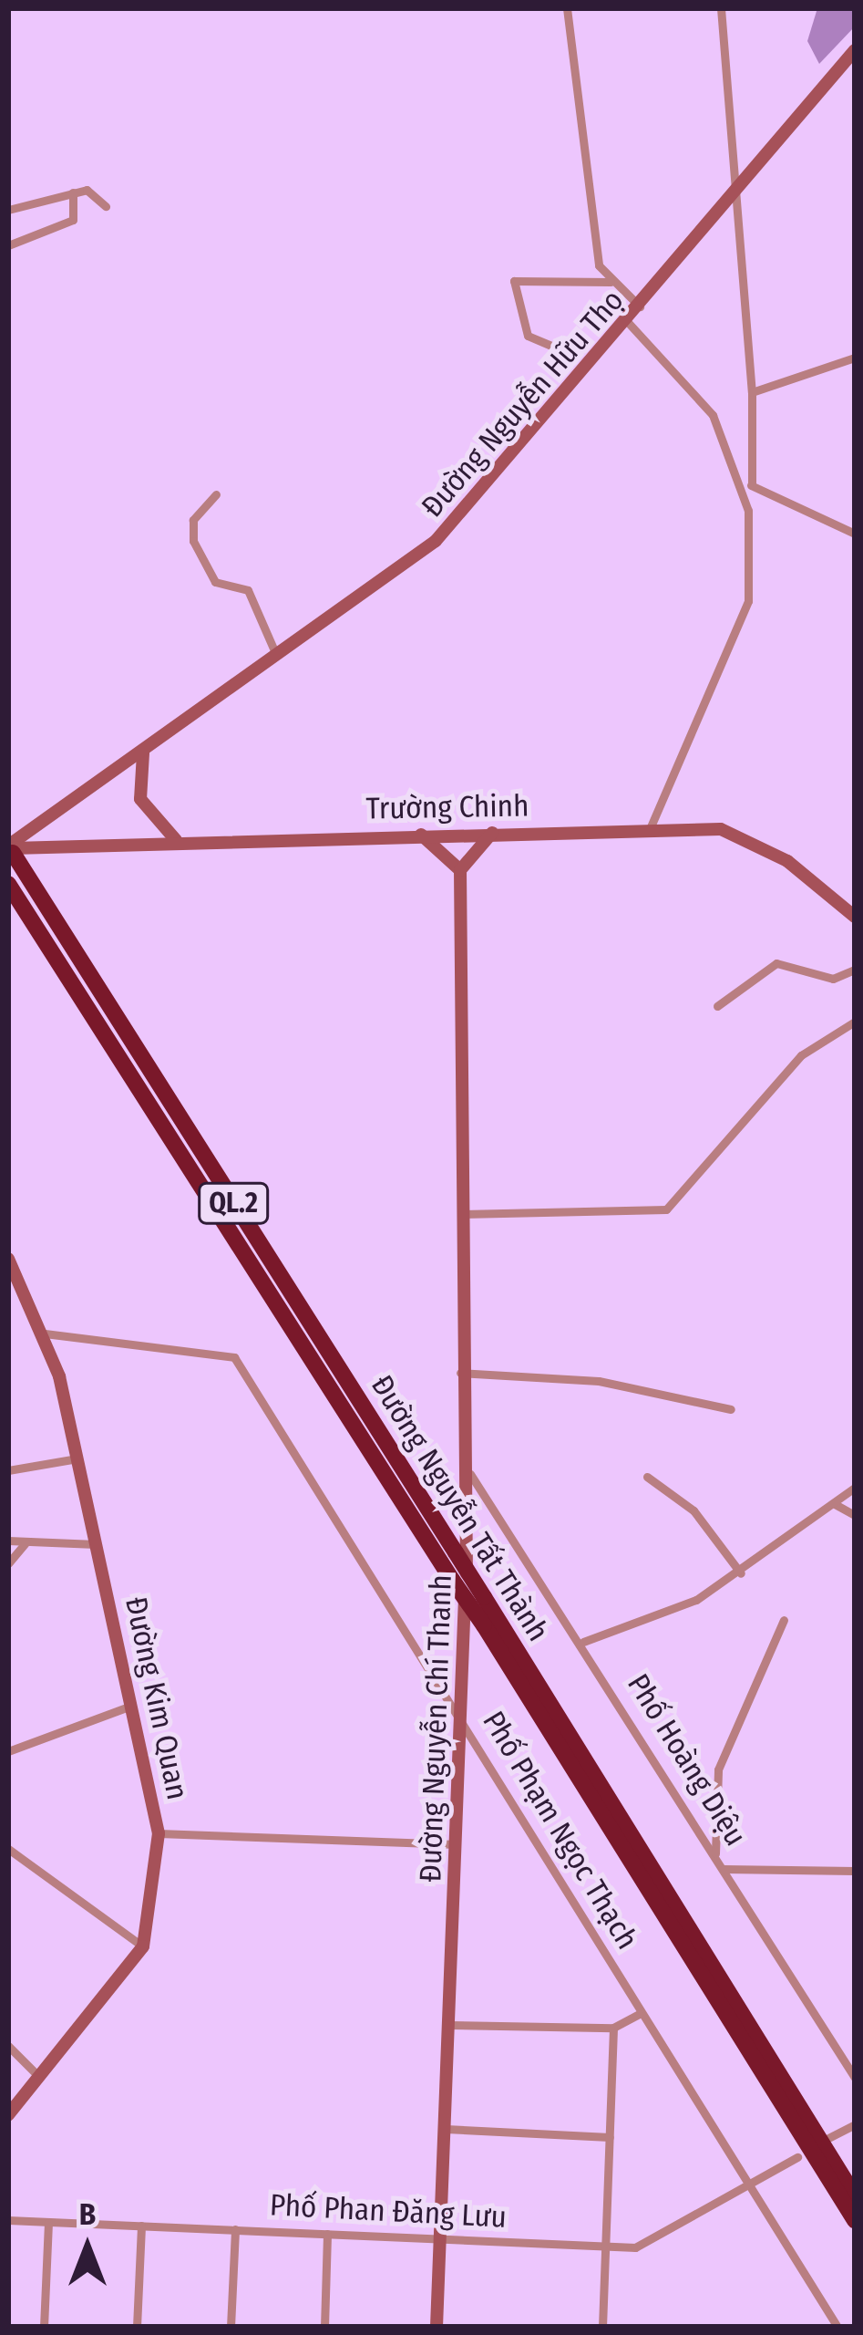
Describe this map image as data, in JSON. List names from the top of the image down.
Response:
{
  "streets": {
    "highway": ["QL.2", "Đường Nguyễn Tất Thành"],
    "main road": [
      "Đường Nguyễn Hữu Thọ",
      "Trường Chinh",
      "Đường Kim Quan",
      "Đường Nguyễn Chí Thanh"
    ],
    "street": ["Phố Hoàng Diệu", "Phố Phạm Ngọc Thạch", "Phố Phan Đăng Lưu"]
  },
  "crossings": [
    ["Đường Nguyễn Hữu Thọ", "Trường Chinh"],
    ["Đường Nguyễn Hữu Thọ", "Đường Nguyễn Tất Thành"],
    ["Trường Chinh", "Đường Nguyễn Tất Thành"],
    ["Đường Kim Quan", "Phố Phạm Ngọc Thạch"],
    ["Đường Nguyễn Chí Thanh", "Phố Hoàng Diệu"],
    ["Đường Nguyễn Chí Thanh", "Phố Phạm Ngọc Thạch"],
    ["Đường Nguyễn Chí Thanh", "Phố Phan Đăng Lưu"],
    ["Phố Phạm Ngọc Thạch", "Phố Phan Đăng Lưu"]
  ],
  "north": "top"
}
